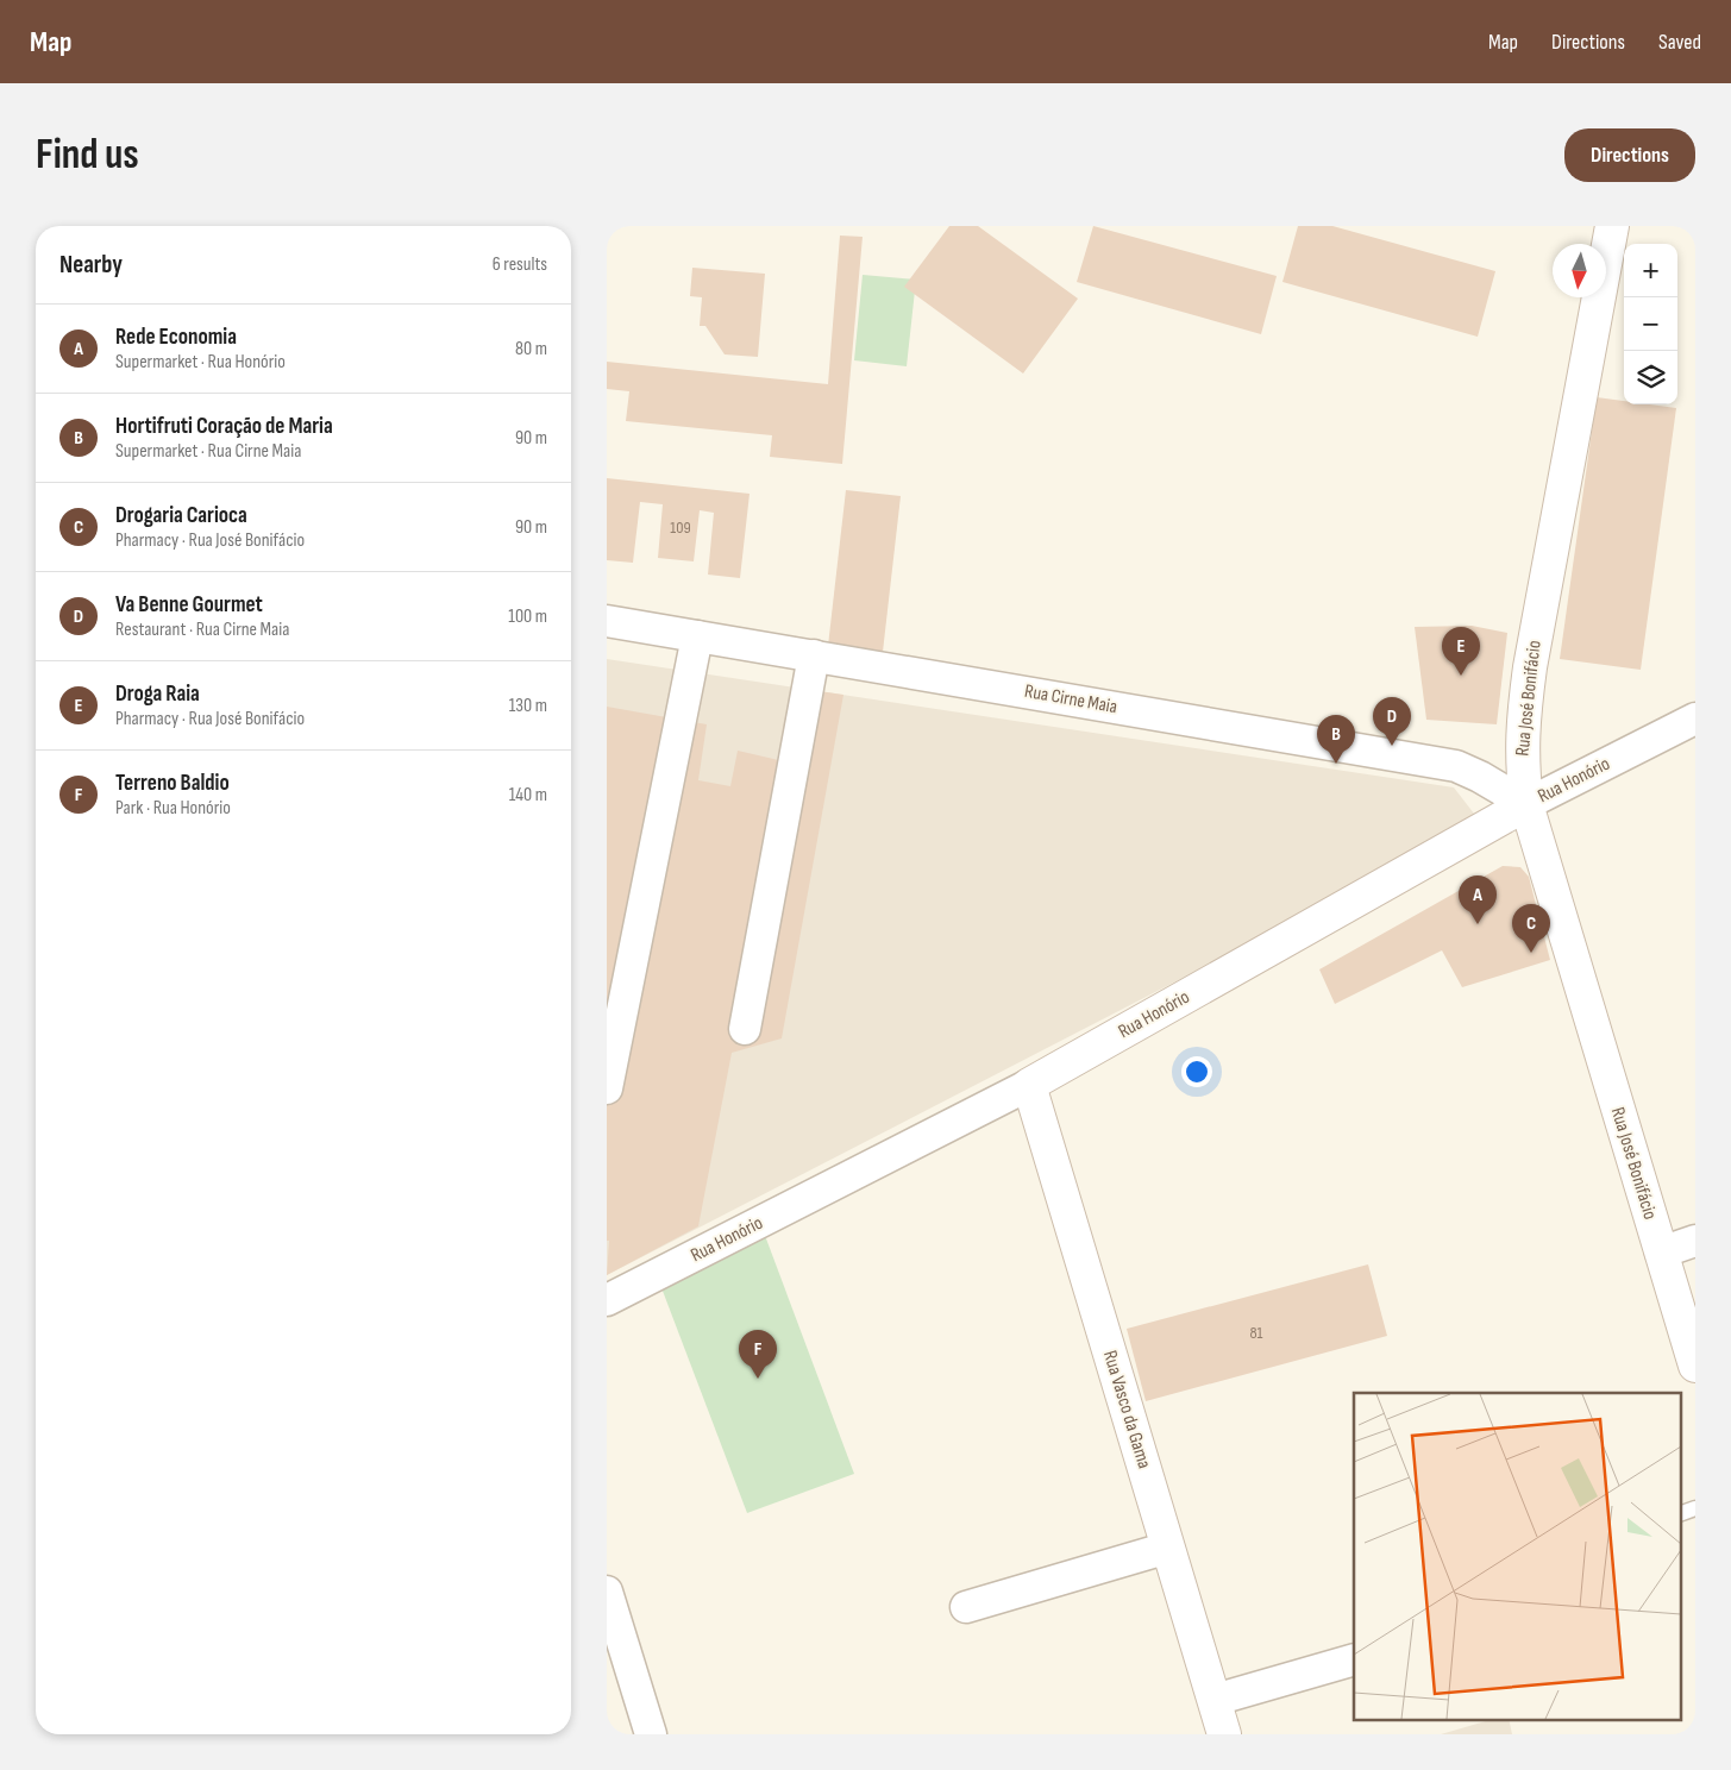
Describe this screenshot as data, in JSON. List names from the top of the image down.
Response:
{
  "streets": {
    "street": [
      "Rua José Bonifácio",
      "Rua Cirne Maia",
      "Rua Honório",
      "Rua Vasco da Gama"
    ]
  },
  "crossings": [
    ["Rua José Bonifácio", "Rua Cirne Maia"],
    ["Rua José Bonifácio", "Rua Honório"],
    ["Rua Cirne Maia", "Rua Honório"],
    ["Rua Honório", "Rua Vasco da Gama"]
  ],
  "house_numbers": ["109", "81"],
  "north": "bottom",
  "page": {
    "header": "Map",
    "nav": ["Map", "Directions", "Saved"],
    "buttons": "Directions",
    "title": "Find us",
    "heading": ["Nearby", "6 results"],
    "map_buttons": ["+", "−"],
    "list": [
      {
        "mark": "A",
        "name": "Rede Economia",
        "note": "Supermarket · Rua Honório",
        "value": "80 m"
      },
      {
        "mark": "B",
        "name": "Hortifruti Coração de Maria",
        "note": "Supermarket · Rua Cirne Maia",
        "value": "90 m"
      },
      {
        "mark": "C",
        "name": "Drogaria Carioca",
        "note": "Pharmacy · Rua José Bonifácio",
        "value": "90 m"
      },
      {
        "mark": "D",
        "name": "Va Benne Gourmet",
        "note": "Restaurant · Rua Cirne Maia",
        "value": "100 m"
      },
      {
        "mark": "E",
        "name": "Droga Raia",
        "note": "Pharmacy · Rua José Bonifácio",
        "value": "130 m"
      },
      {
        "mark": "F",
        "name": "Terreno Baldio",
        "note": "Park · Rua Honório",
        "value": "140 m"
      }
    ],
    "pins": [
      "E",
      "D",
      "B",
      "A",
      "C",
      "F"
    ]
  }
}
